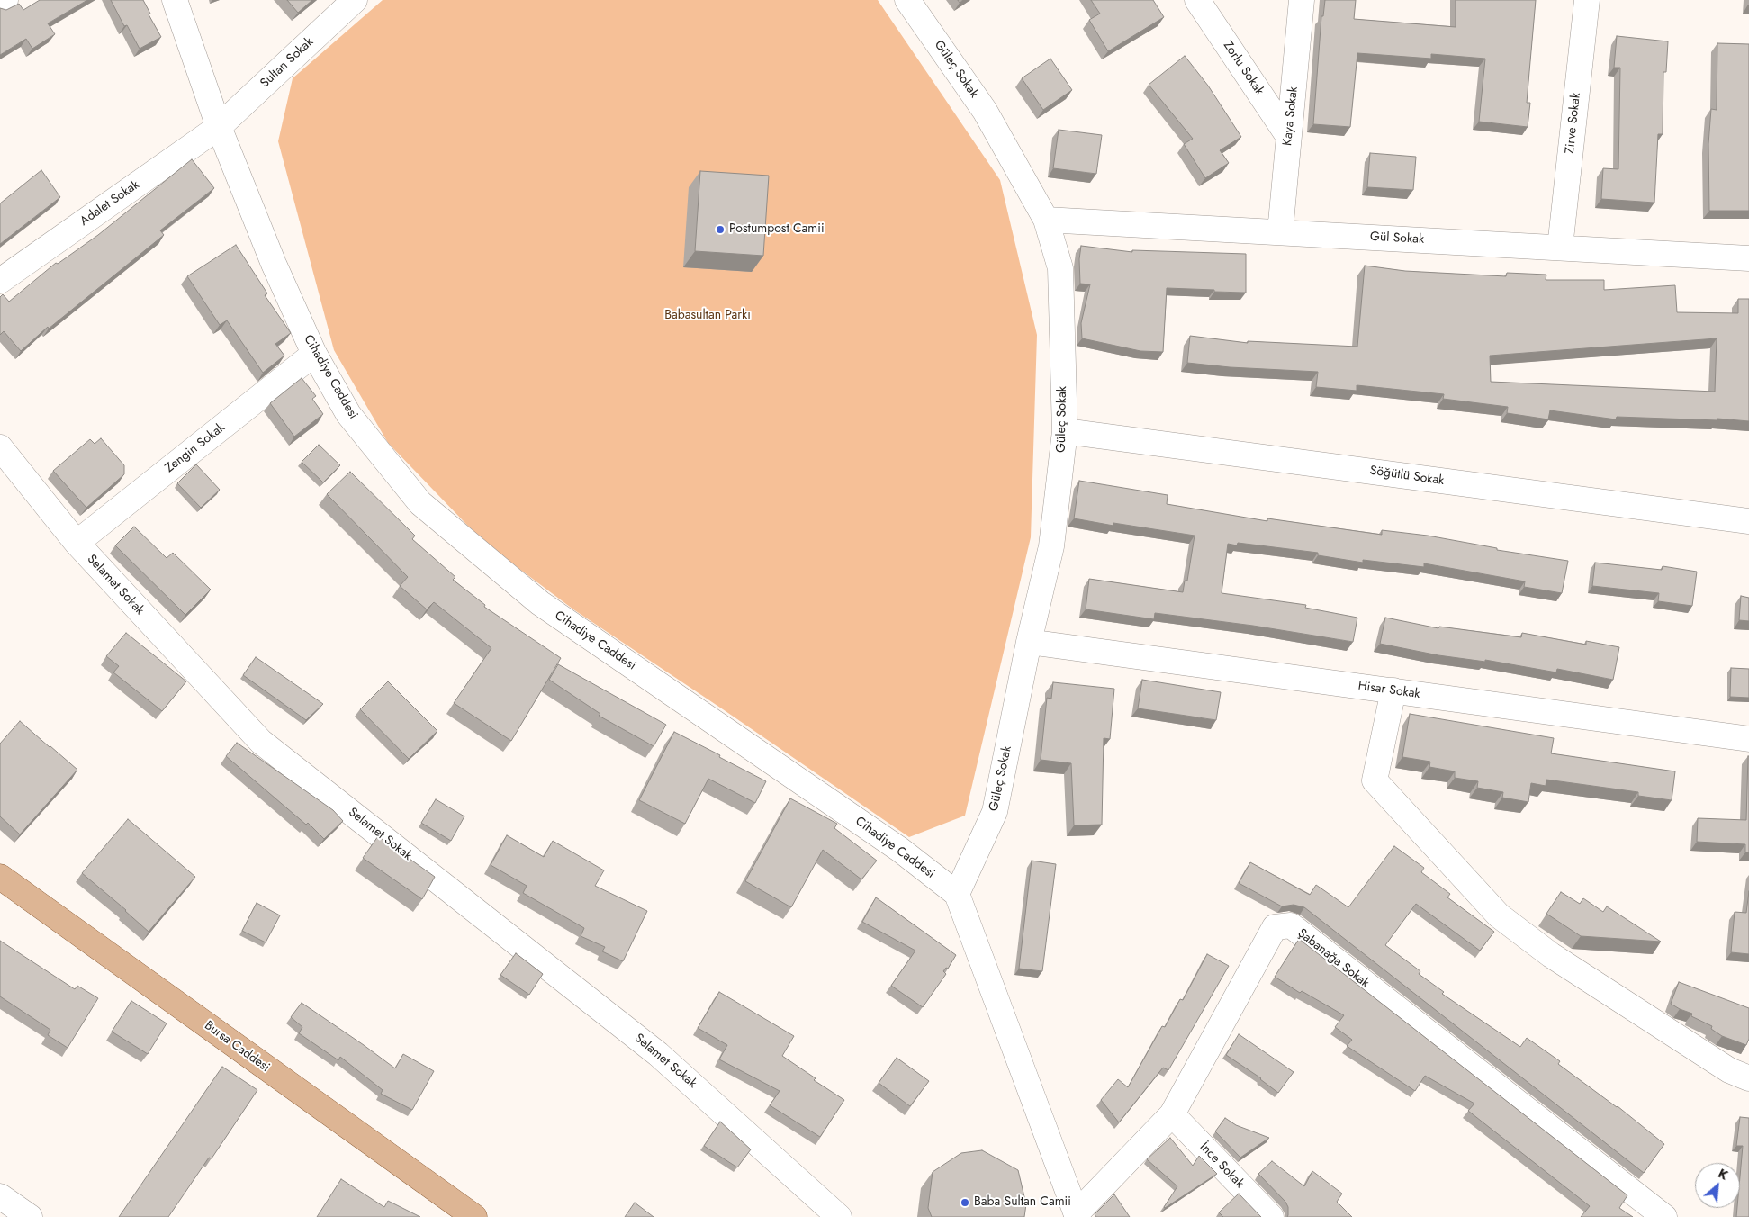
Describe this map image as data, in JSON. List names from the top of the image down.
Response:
{
  "streets": {
    "main road": ["Bursa Caddesi"],
    "street": [
      "Sultan Sokak",
      "Zorlu Sokak",
      "Güleç Sokak",
      "Kaya Sokak",
      "Zirve Sokak",
      "Adalet Sokak",
      "Gül Sokak",
      "Cihadiye Caddesi",
      "Zengin Sokak",
      "Söğütlü Sokak",
      "Selamet Sokak",
      "Hisar Sokak",
      "Şabanağa Sokak",
      "İnce Sokak"
    ]
  },
  "crossings": [
    ["Sultan Sokak", "Adalet Sokak"],
    ["Sultan Sokak", "Cihadiye Caddesi"],
    ["Zorlu Sokak", "Kaya Sokak"],
    ["Güleç Sokak", "Gül Sokak"],
    ["Güleç Sokak", "Cihadiye Caddesi"],
    ["Güleç Sokak", "Söğütlü Sokak"],
    ["Güleç Sokak", "Hisar Sokak"],
    ["Kaya Sokak", "Gül Sokak"],
    ["Zirve Sokak", "Gül Sokak"],
    ["Adalet Sokak", "Cihadiye Caddesi"],
    ["Cihadiye Caddesi", "Zengin Sokak"],
    ["Zengin Sokak", "Selamet Sokak"],
    ["Şabanağa Sokak", "İnce Sokak"]
  ],
  "parks": ["Babasultan Parkı"],
  "places": ["Postumpost Camii", "Baba Sultan Camii"],
  "north": "top right"
}
